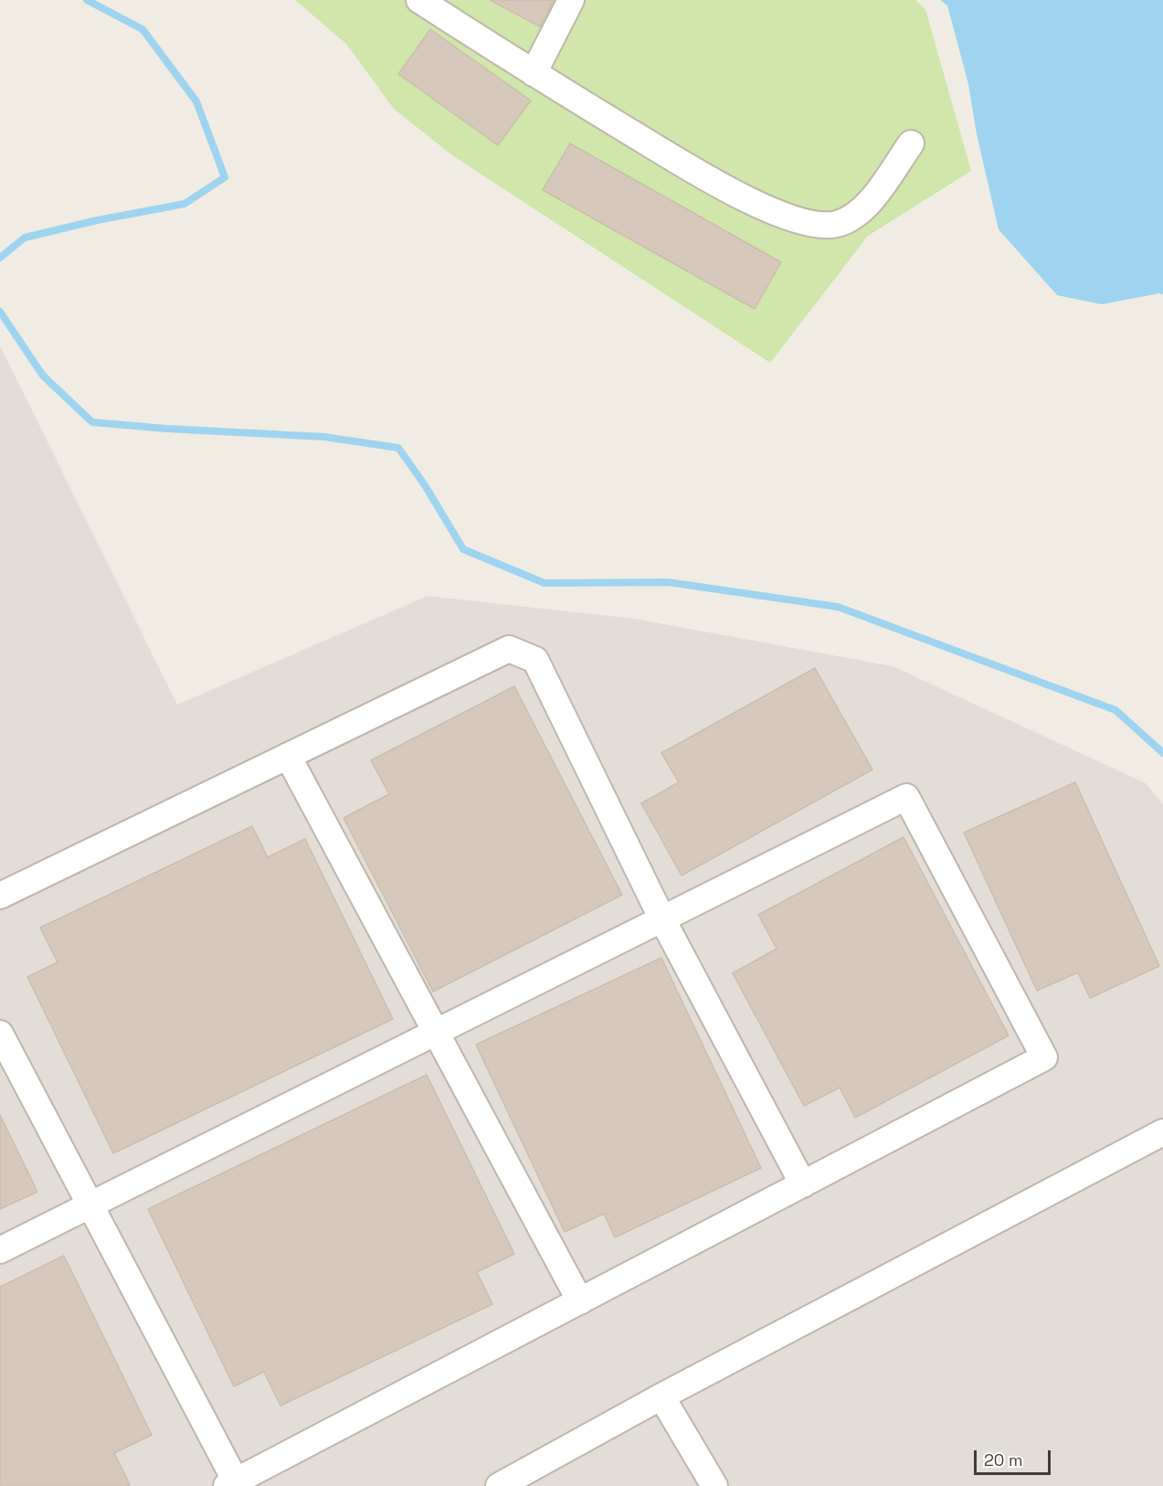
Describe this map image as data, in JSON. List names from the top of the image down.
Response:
{
  "scale_bar": "20 m"
}
